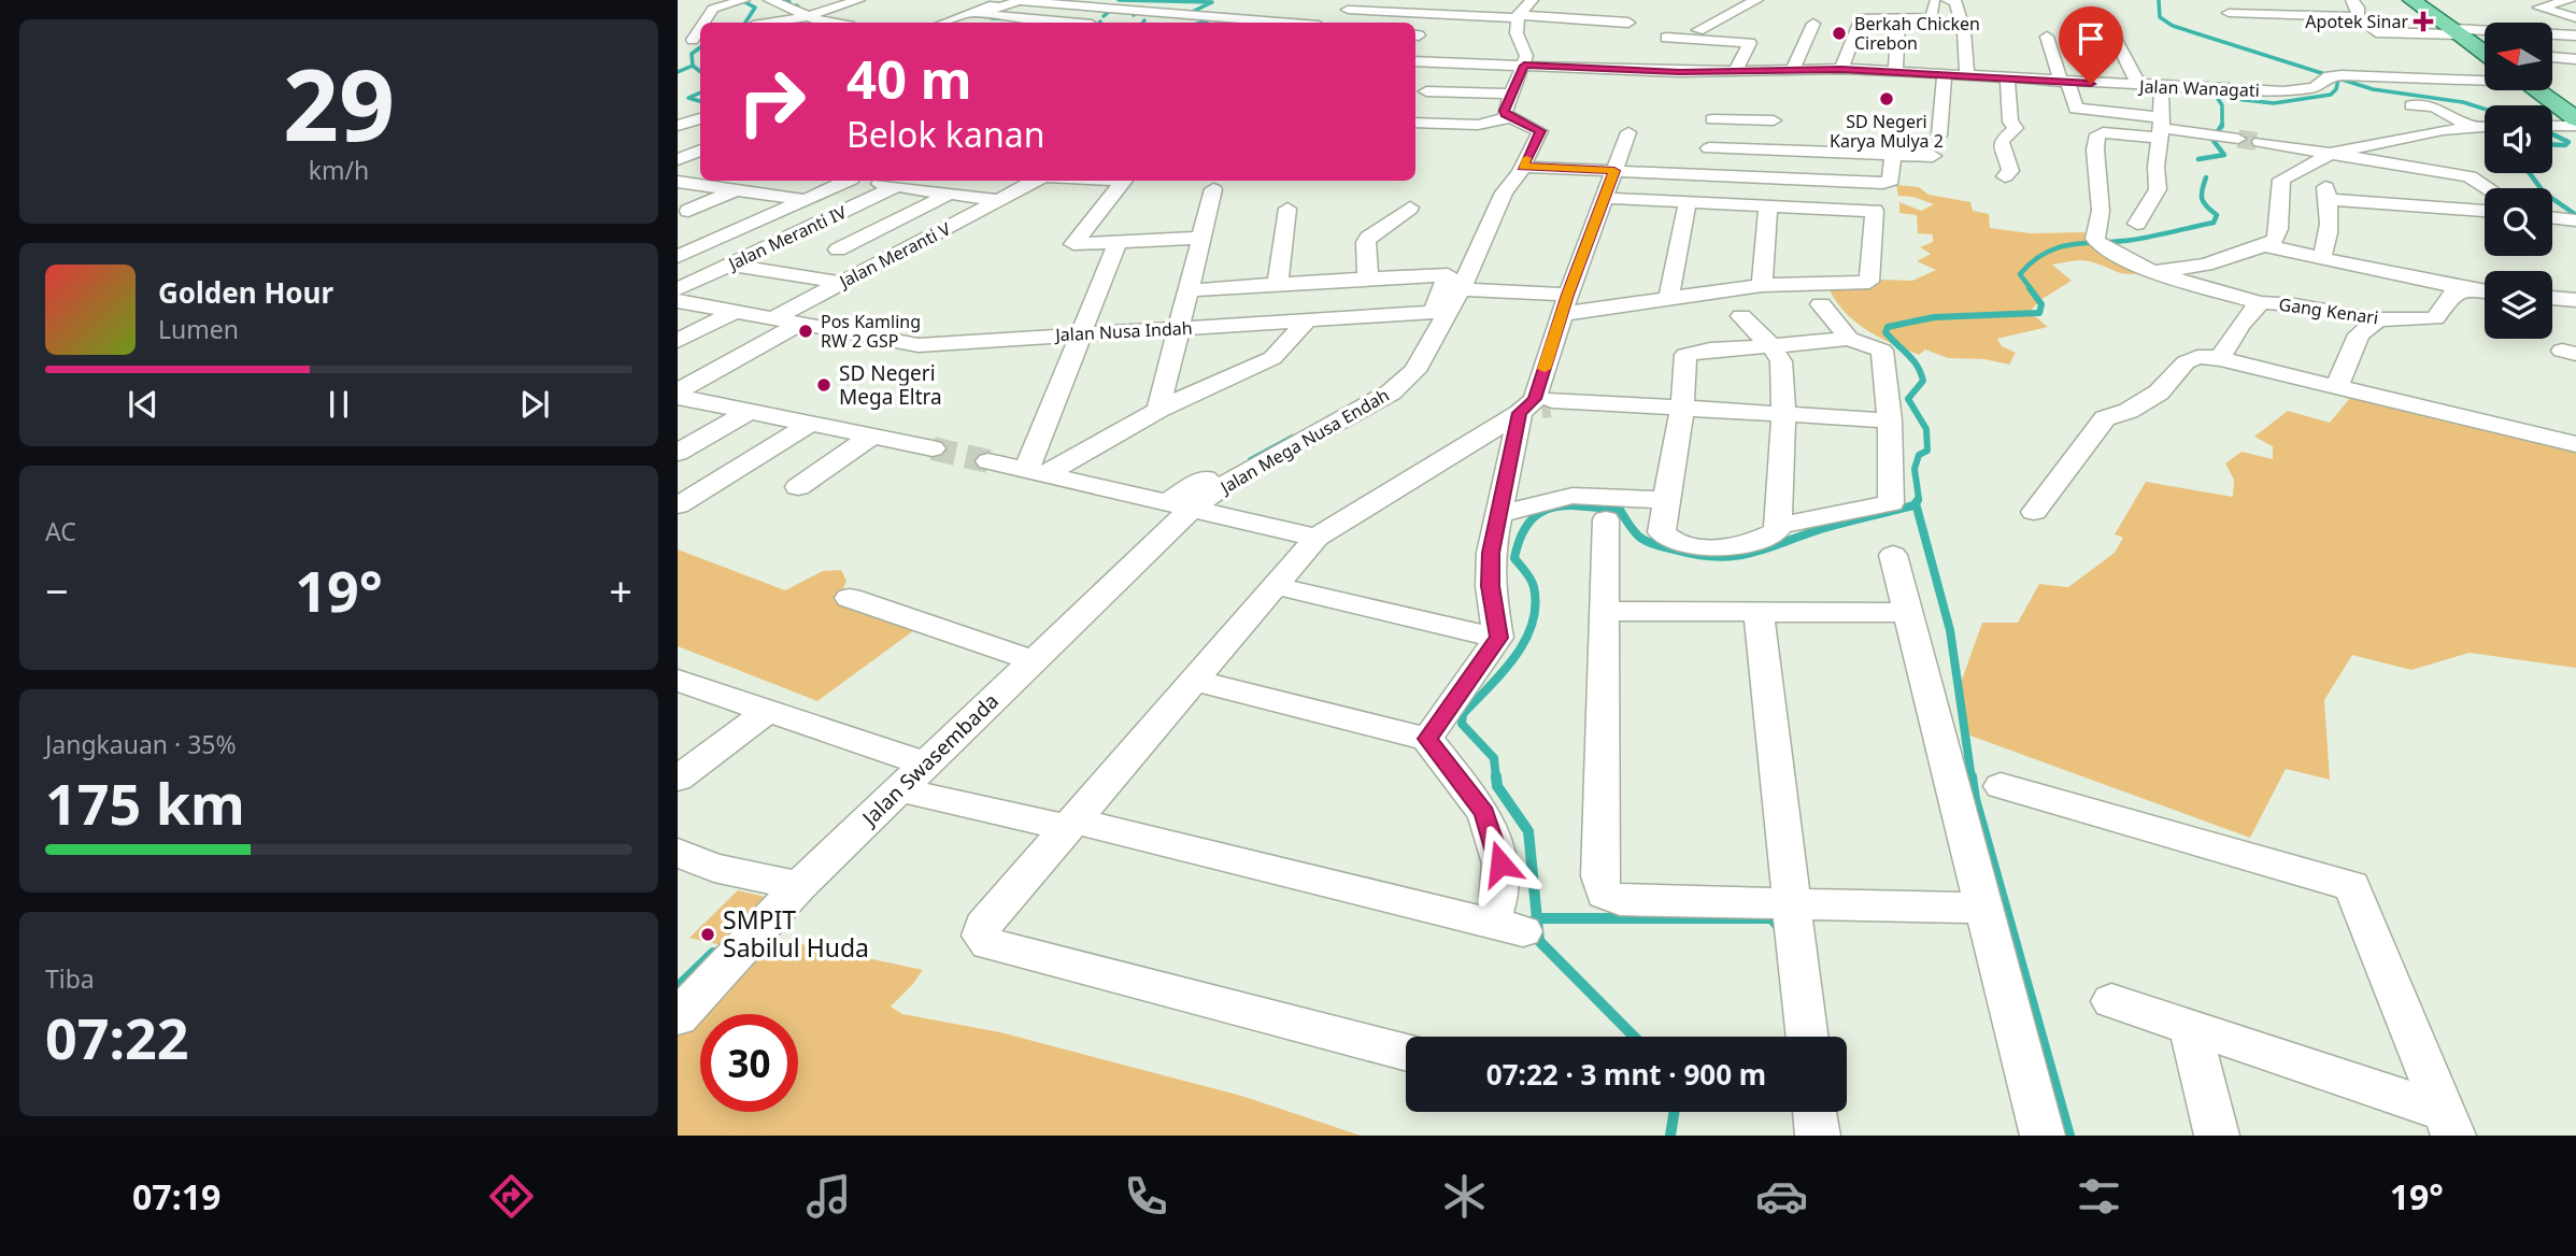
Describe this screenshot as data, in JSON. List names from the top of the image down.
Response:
{
  "streets": {
    "street": [
      "Jalan Wanagati",
      "Jalan Meranti IV",
      "Jalan Meranti V",
      "Gang Kenari",
      "Jalan Nusa Indah",
      "Jalan Swasembada"
    ]
  },
  "crossings": [
    ["Jalan Meranti V", "Jalan Nusa Indah"],
    ["Jalan Nusa Indah", "Jalan Swasembada"]
  ],
  "places": {
    "health": ["Apotek Sinar"],
    "other": [
      "Berkah Chicken Cirebon",
      "SD Negeri Karya Mulya 2",
      "Pos Kamling RW 2 GSP",
      "SD Negeri Mega Eltra",
      "SMPIT Sabilul Huda"
    ]
  },
  "north": "left",
  "page": {
    "tile": [
      ["29", "km/h"],
      "AC",
      ["Jangkauan · 35%", "175 km"],
      ["Tiba", "07:22"]
    ],
    "turn": ["40 m", "Belok kanan"],
    "song": ["Golden Hour", "Lumen"],
    "heat": ["−", "19°", "+"],
    "limit": "30",
    "trip": "07:22 · 3 mnt · 900 m",
    "tabs": ["07:19", "19°"]
  }
}
